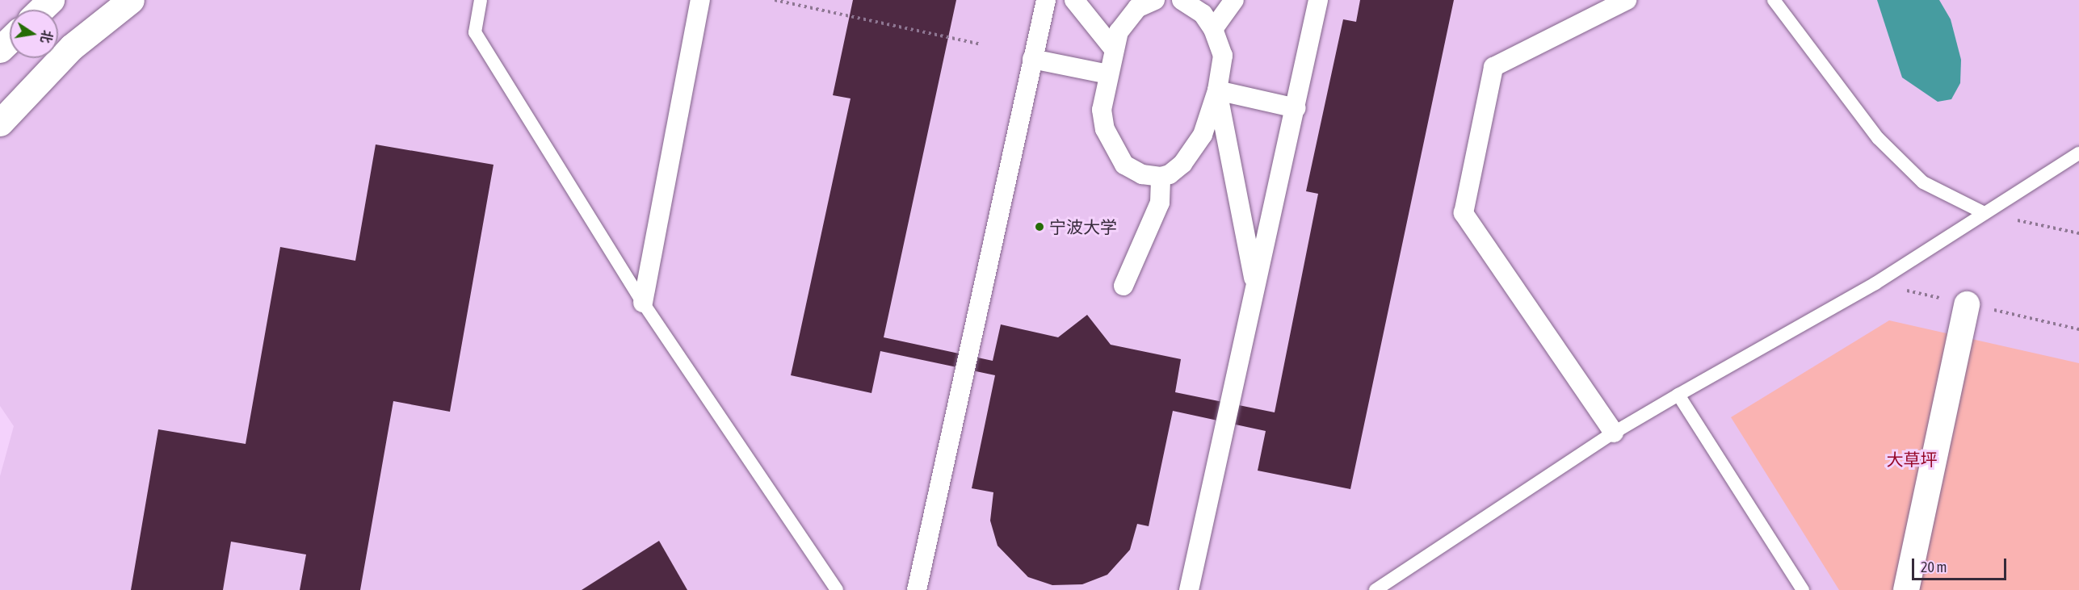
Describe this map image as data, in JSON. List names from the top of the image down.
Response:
{
  "parks": ["大草坪"],
  "places": ["宁波大学"],
  "scale_bar": "20 m",
  "north": "right"
}
